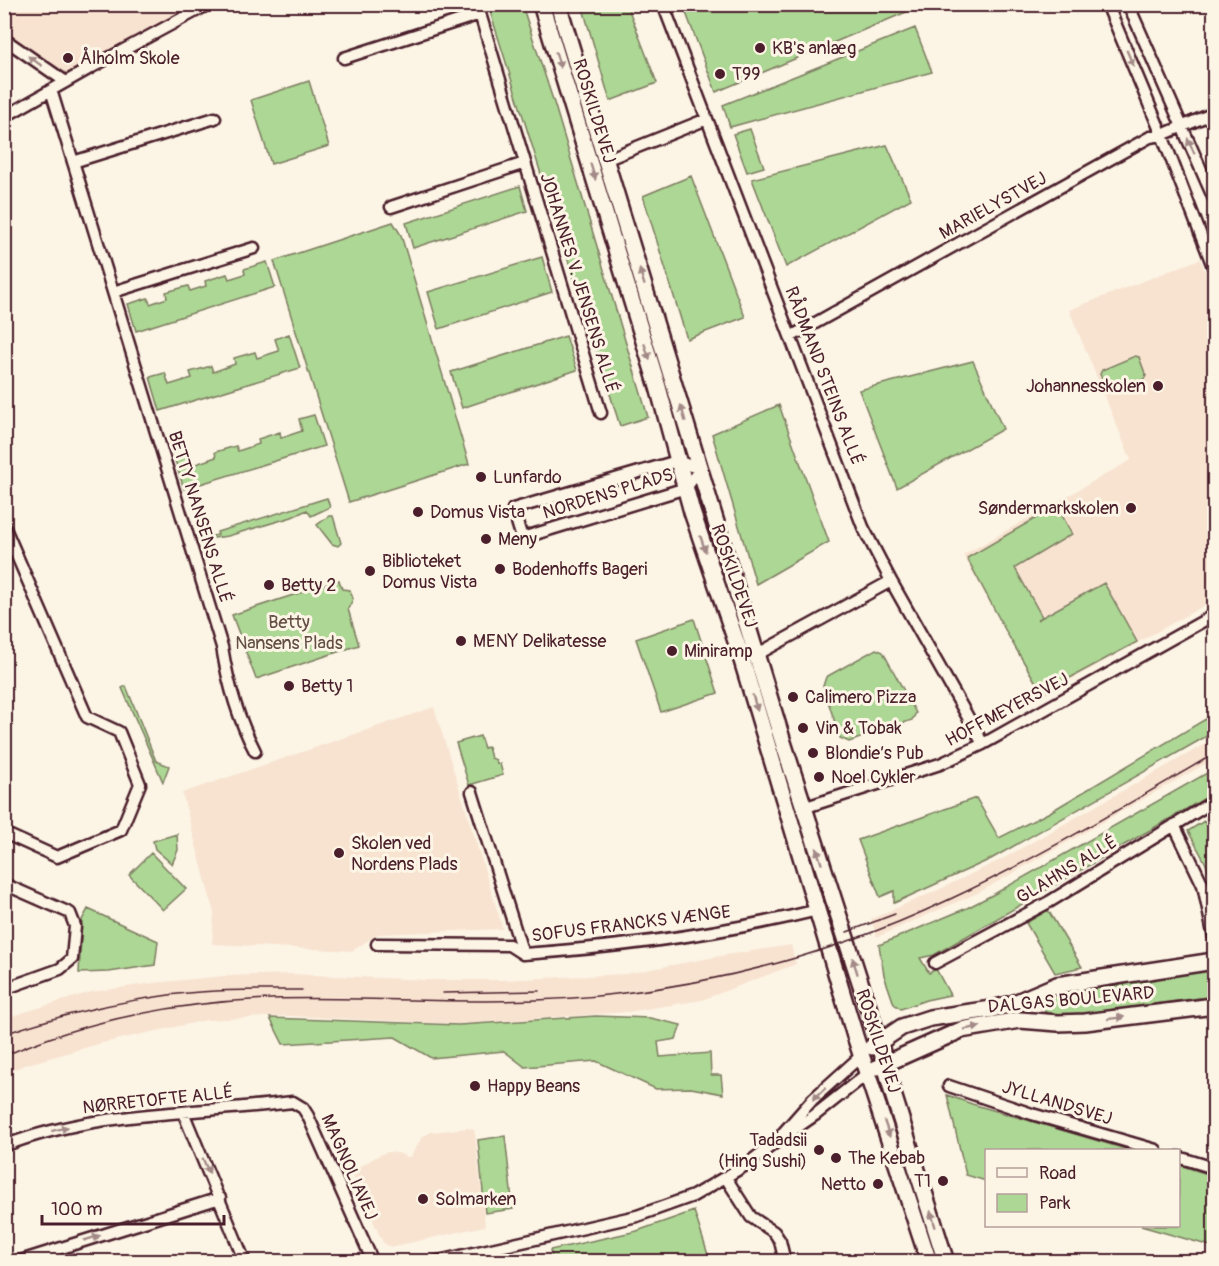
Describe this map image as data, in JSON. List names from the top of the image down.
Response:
{
  "streets": {
    "street": [
      "ROSKILDEVEJ",
      "MARIELYSTVEJ",
      "JOHANNES V. JENSENS ALLÉ",
      "RÅDMAND STEINS ALLÉ",
      "NORDENS PLADS",
      "BETTY NANSENS ALLÉ",
      "HOFFMEYERSVEJ",
      "GLAHNS ALLÉ",
      "SOFUS FRANCKS VÆNGE",
      "DALGAS BOULEVARD",
      "NØRRETOFTE ALLÉ",
      "JYLLANDSVEJ",
      "MAGNOLIAVEJ"
    ]
  },
  "crossings": [
    ["ROSKILDEVEJ", "NORDENS PLADS"],
    ["ROSKILDEVEJ", "HOFFMEYERSVEJ"],
    ["ROSKILDEVEJ", "SOFUS FRANCKS VÆNGE"],
    ["ROSKILDEVEJ", "DALGAS BOULEVARD"],
    ["MARIELYSTVEJ", "RÅDMAND STEINS ALLÉ"],
    ["RÅDMAND STEINS ALLÉ", "HOFFMEYERSVEJ"],
    ["NØRRETOFTE ALLÉ", "MAGNOLIAVEJ"]
  ],
  "one_way": ["NØRRETOFTE ALLÉ"],
  "parks": ["Betty Nansens Plads"],
  "places": [
    "KB's anlæg",
    "Ålholm Skole",
    "T99",
    "Johannesskolen",
    "Lunfardo",
    "Søndermarkskolen",
    "Domus Vista",
    "Meny",
    "Bodenhoffs Bageri",
    "Biblioteket Domus Vista",
    "Betty 2",
    "MENY Delikatesse",
    "Miniramp",
    "Betty 1",
    "Calimero Pizza",
    "Vin & Tobak",
    "Blondie’s Pub",
    "Noel Cykler",
    "Skolen ved Nordens Plads",
    "Happy Beans",
    "Tadadsii (Hing Sushi)",
    "The Kebab",
    "T1",
    "Netto",
    "Solmarken"
  ],
  "legend": ["Road", "Park"],
  "scale_bar": "100 m"
}
